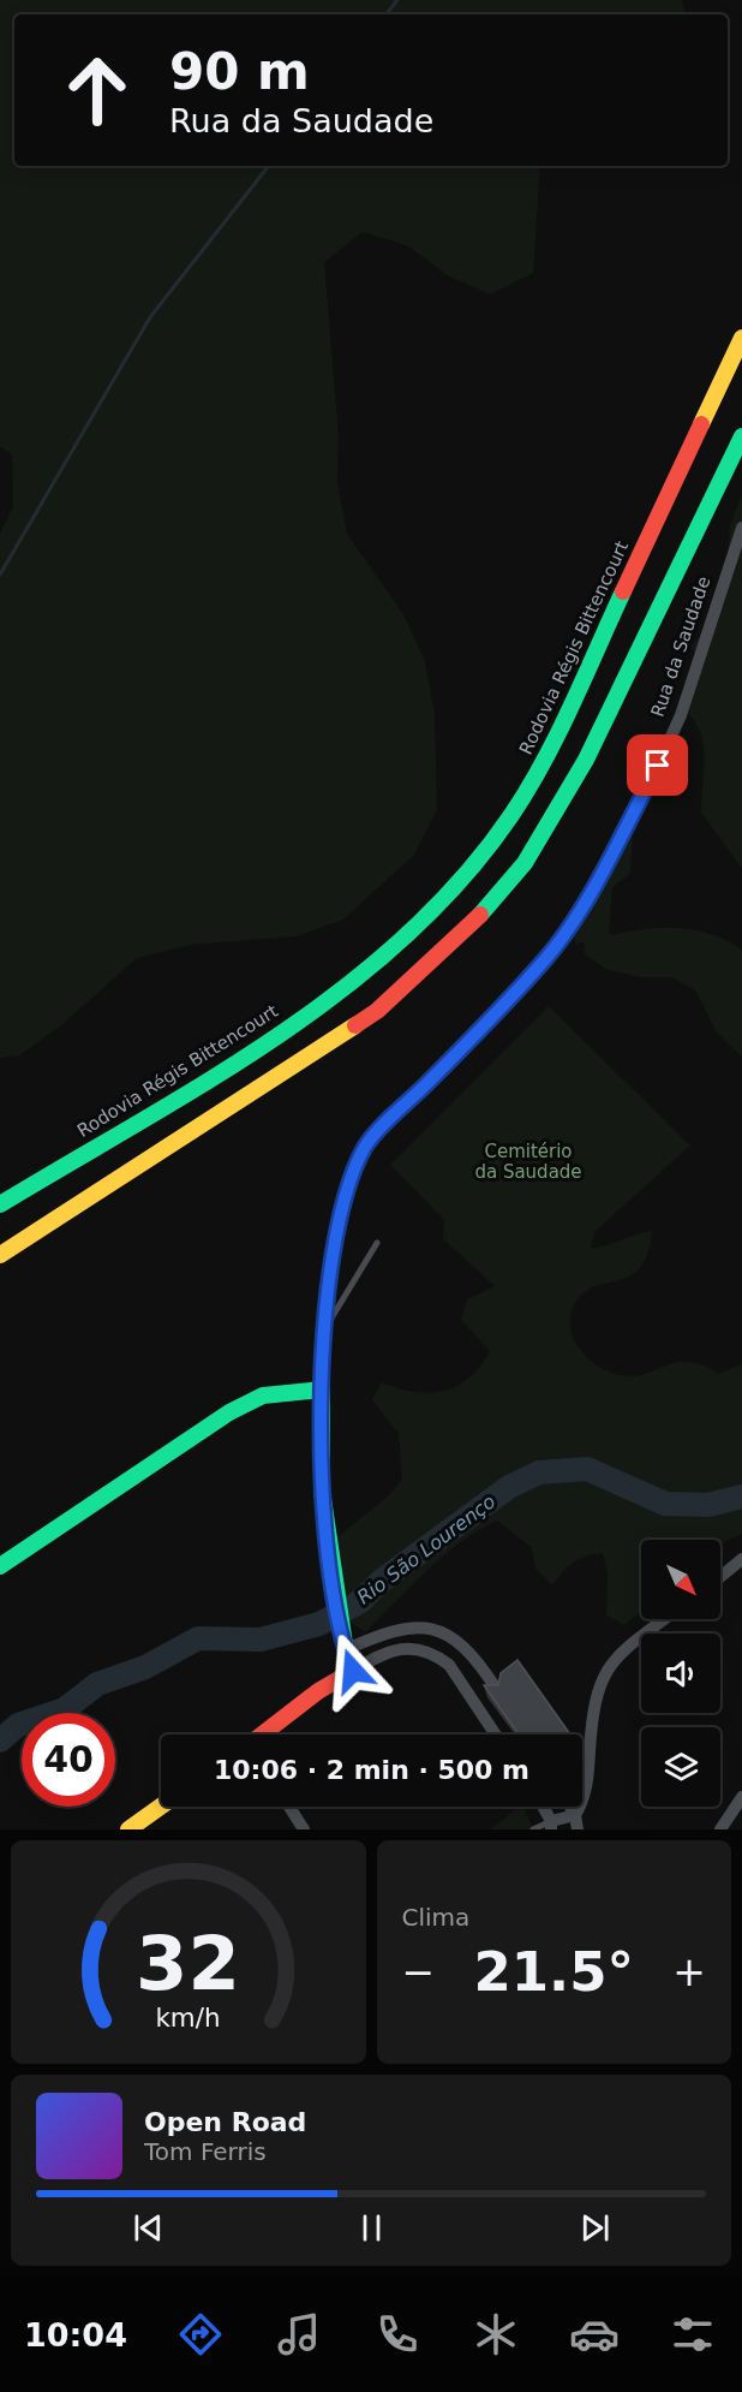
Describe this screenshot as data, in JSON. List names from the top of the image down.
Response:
{
  "streets": {
    "main road": ["Rua da Saudade", "Rodovia Régis Bittencourt"]
  },
  "water": ["Rio São Lourenço"],
  "parks": ["Cemitério da Saudade"],
  "north": "bottom right",
  "page": {
    "turn": ["90 m", "Rua da Saudade"],
    "limit": "40",
    "trip": "10:06 · 2 min · 500 m",
    "tile": "Clima",
    "heat": ["−", "21.5°", "+"],
    "song": ["Open Road", "Tom Ferris"],
    "tabs": "10:04",
    "gauge": ["32", "km/h"]
  }
}
